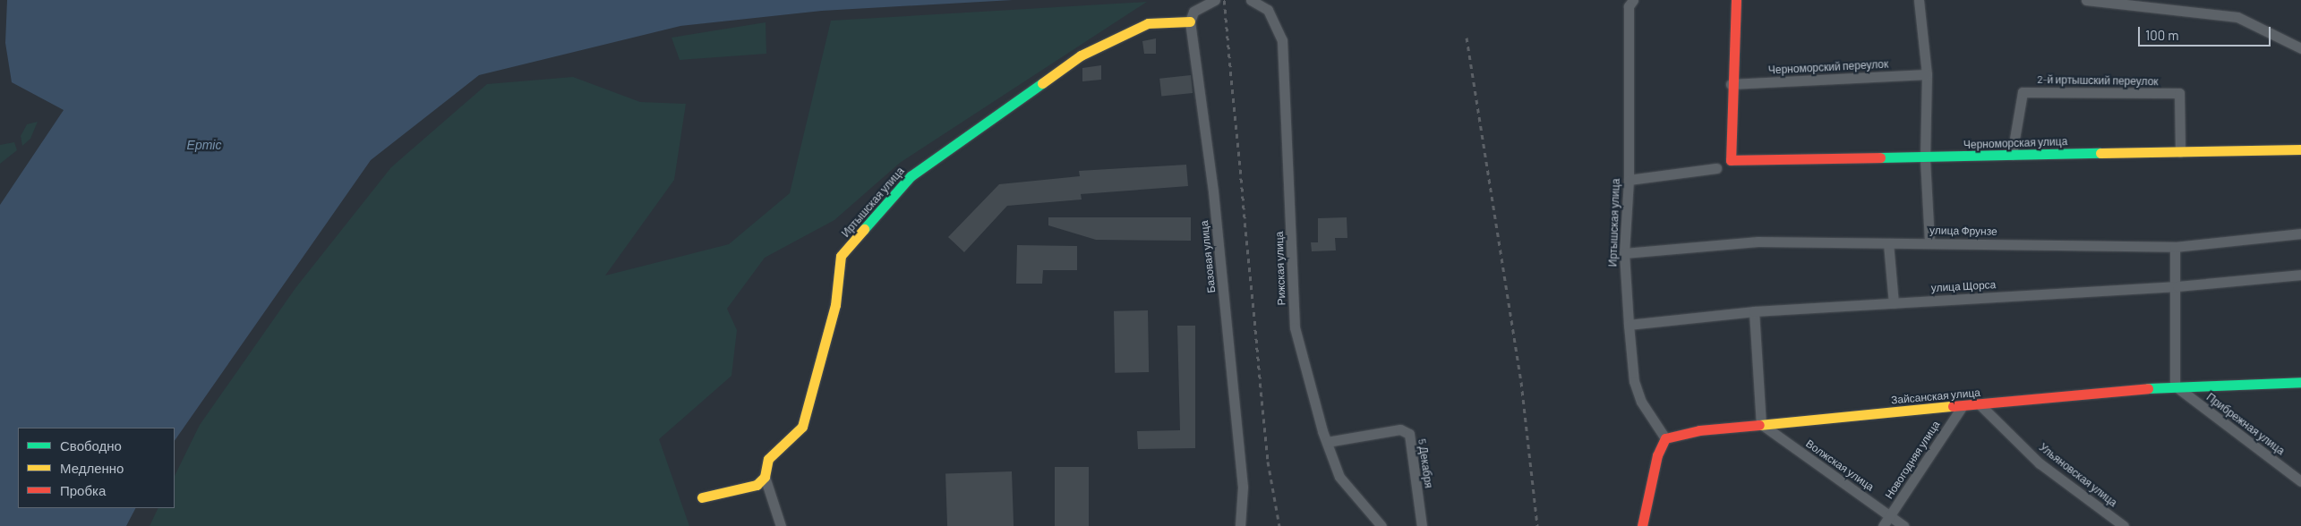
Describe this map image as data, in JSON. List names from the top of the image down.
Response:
{
  "streets": {
    "street": [
      "Черноморский переулок",
      "2-й иртышский переулок",
      "Черноморская улица",
      "Иртышская улица",
      "улица Фрунзе",
      "Базовая улица",
      "Рижская улица",
      "улица Щорса",
      "Зайсанская улица",
      "Прибрежная улица",
      "Новогодняя улица",
      "5 Декабря",
      "Волжская улица",
      "Ульяновская улица"
    ]
  },
  "crossings": [
    ["Черноморский переулок", "Черноморская улица"],
    ["2-й иртышский переулок", "Черноморская улица"],
    ["Иртышская улица", "улица Фрунзе"],
    ["Иртышская улица", "Базовая улица"],
    ["Иртышская улица", "улица Щорса"],
    ["Иртышская улица", "Зайсанская улица"],
    ["Рижская улица", "5 Декабря"],
    ["Зайсанская улица", "Прибрежная улица"],
    ["Зайсанская улица", "Новогодняя улица"],
    ["Зайсанская улица", "Волжская улица"],
    ["Зайсанская улица", "Ульяновская улица"],
    ["Новогодняя улица", "Волжская улица"]
  ],
  "water": ["Ертіс"],
  "legend": ["Свободно", "Медленно", "Пробка"],
  "scale_bar": "100 m"
}
